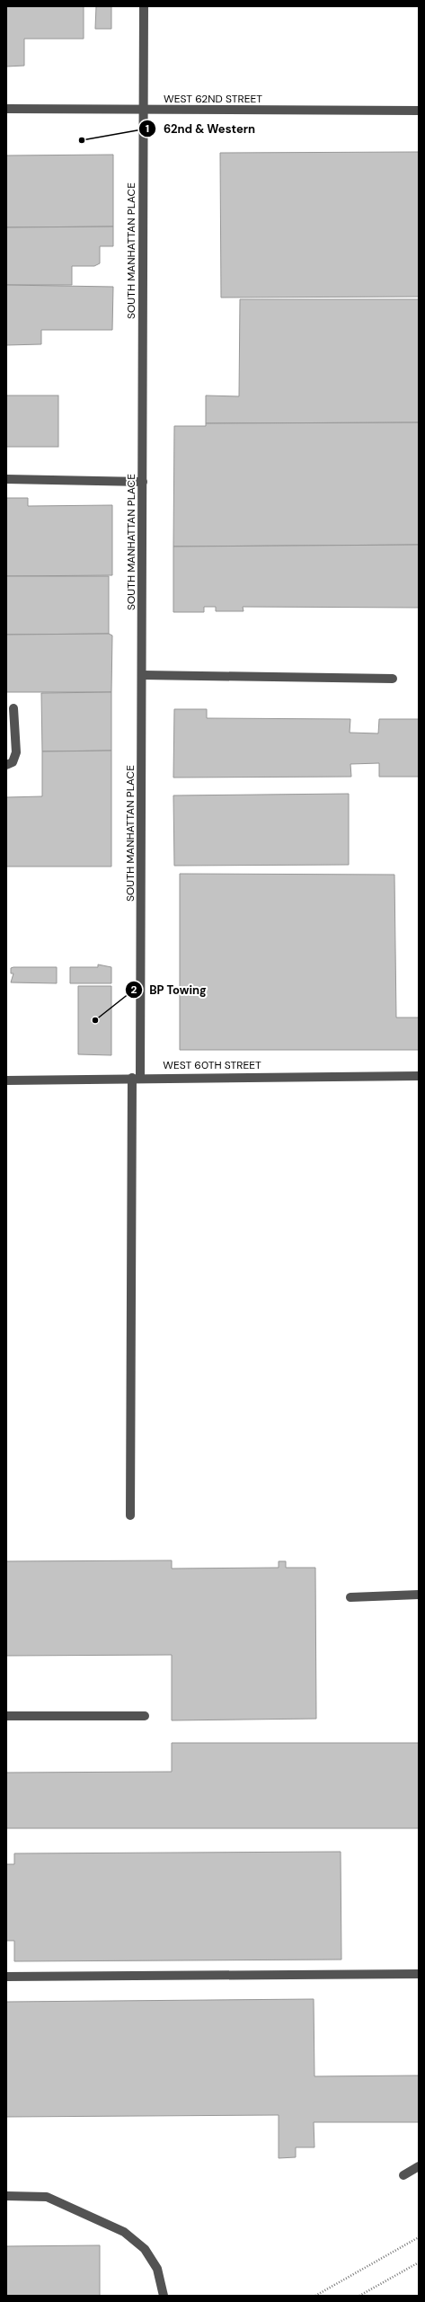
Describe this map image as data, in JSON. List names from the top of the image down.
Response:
{
  "streets": {
    "street": ["WEST 62ND STREET", "SOUTH MANHATTAN PLACE", "WEST 60TH STREET"]
  },
  "crossings": [
    ["WEST 62ND STREET", "SOUTH MANHATTAN PLACE"],
    ["SOUTH MANHATTAN PLACE", "WEST 60TH STREET"]
  ],
  "places": ["62nd & Western", "BP Towing"]
}
